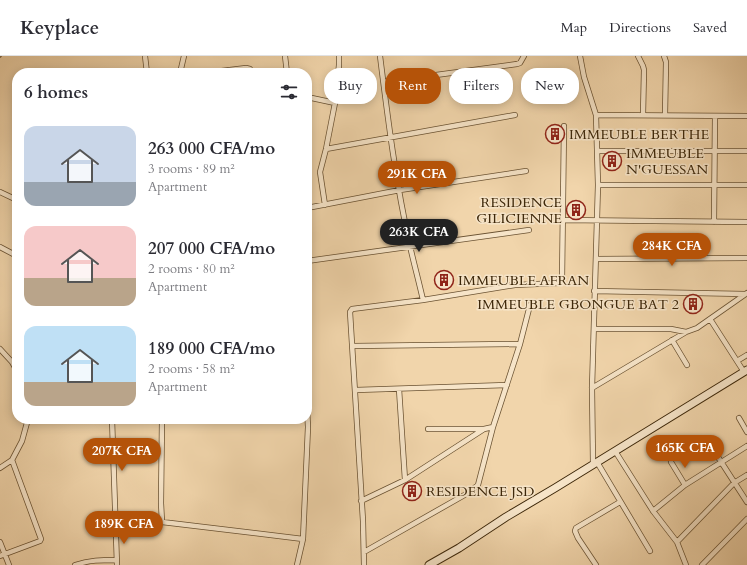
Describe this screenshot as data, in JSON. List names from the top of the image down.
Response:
{
  "places": {
    "building": [
      "IMMEUBLE BERTHE",
      "IMMEUBLE N'GUESSAN",
      "RESIDENCE GILICIENNE",
      "IMMEUBLE AFRAN",
      "IMMEUBLE GBONGUE BAT 2",
      "RESIDENCE JSD"
    ]
  },
  "page": {
    "header": "Keyplace",
    "nav": ["Map", "Directions", "Saved"],
    "chip": [
      "Buy",
      "Rent",
      "Filters",
      "New"
    ],
    "heading": "6 homes",
    "list": [
      {
        "name": "263 000 CFA/mo",
        "note": "3 rooms · 89 m² · Apartment"
      },
      {
        "name": "207 000 CFA/mo",
        "note": "2 rooms · 80 m² · Apartment"
      },
      {
        "name": "189 000 CFA/mo",
        "note": "2 rooms · 58 m² · Apartment"
      }
    ],
    "price": [
      "291K CFA",
      "263K CFA",
      "284K CFA",
      "165K CFA",
      "207K CFA",
      "189K CFA"
    ]
  }
}
